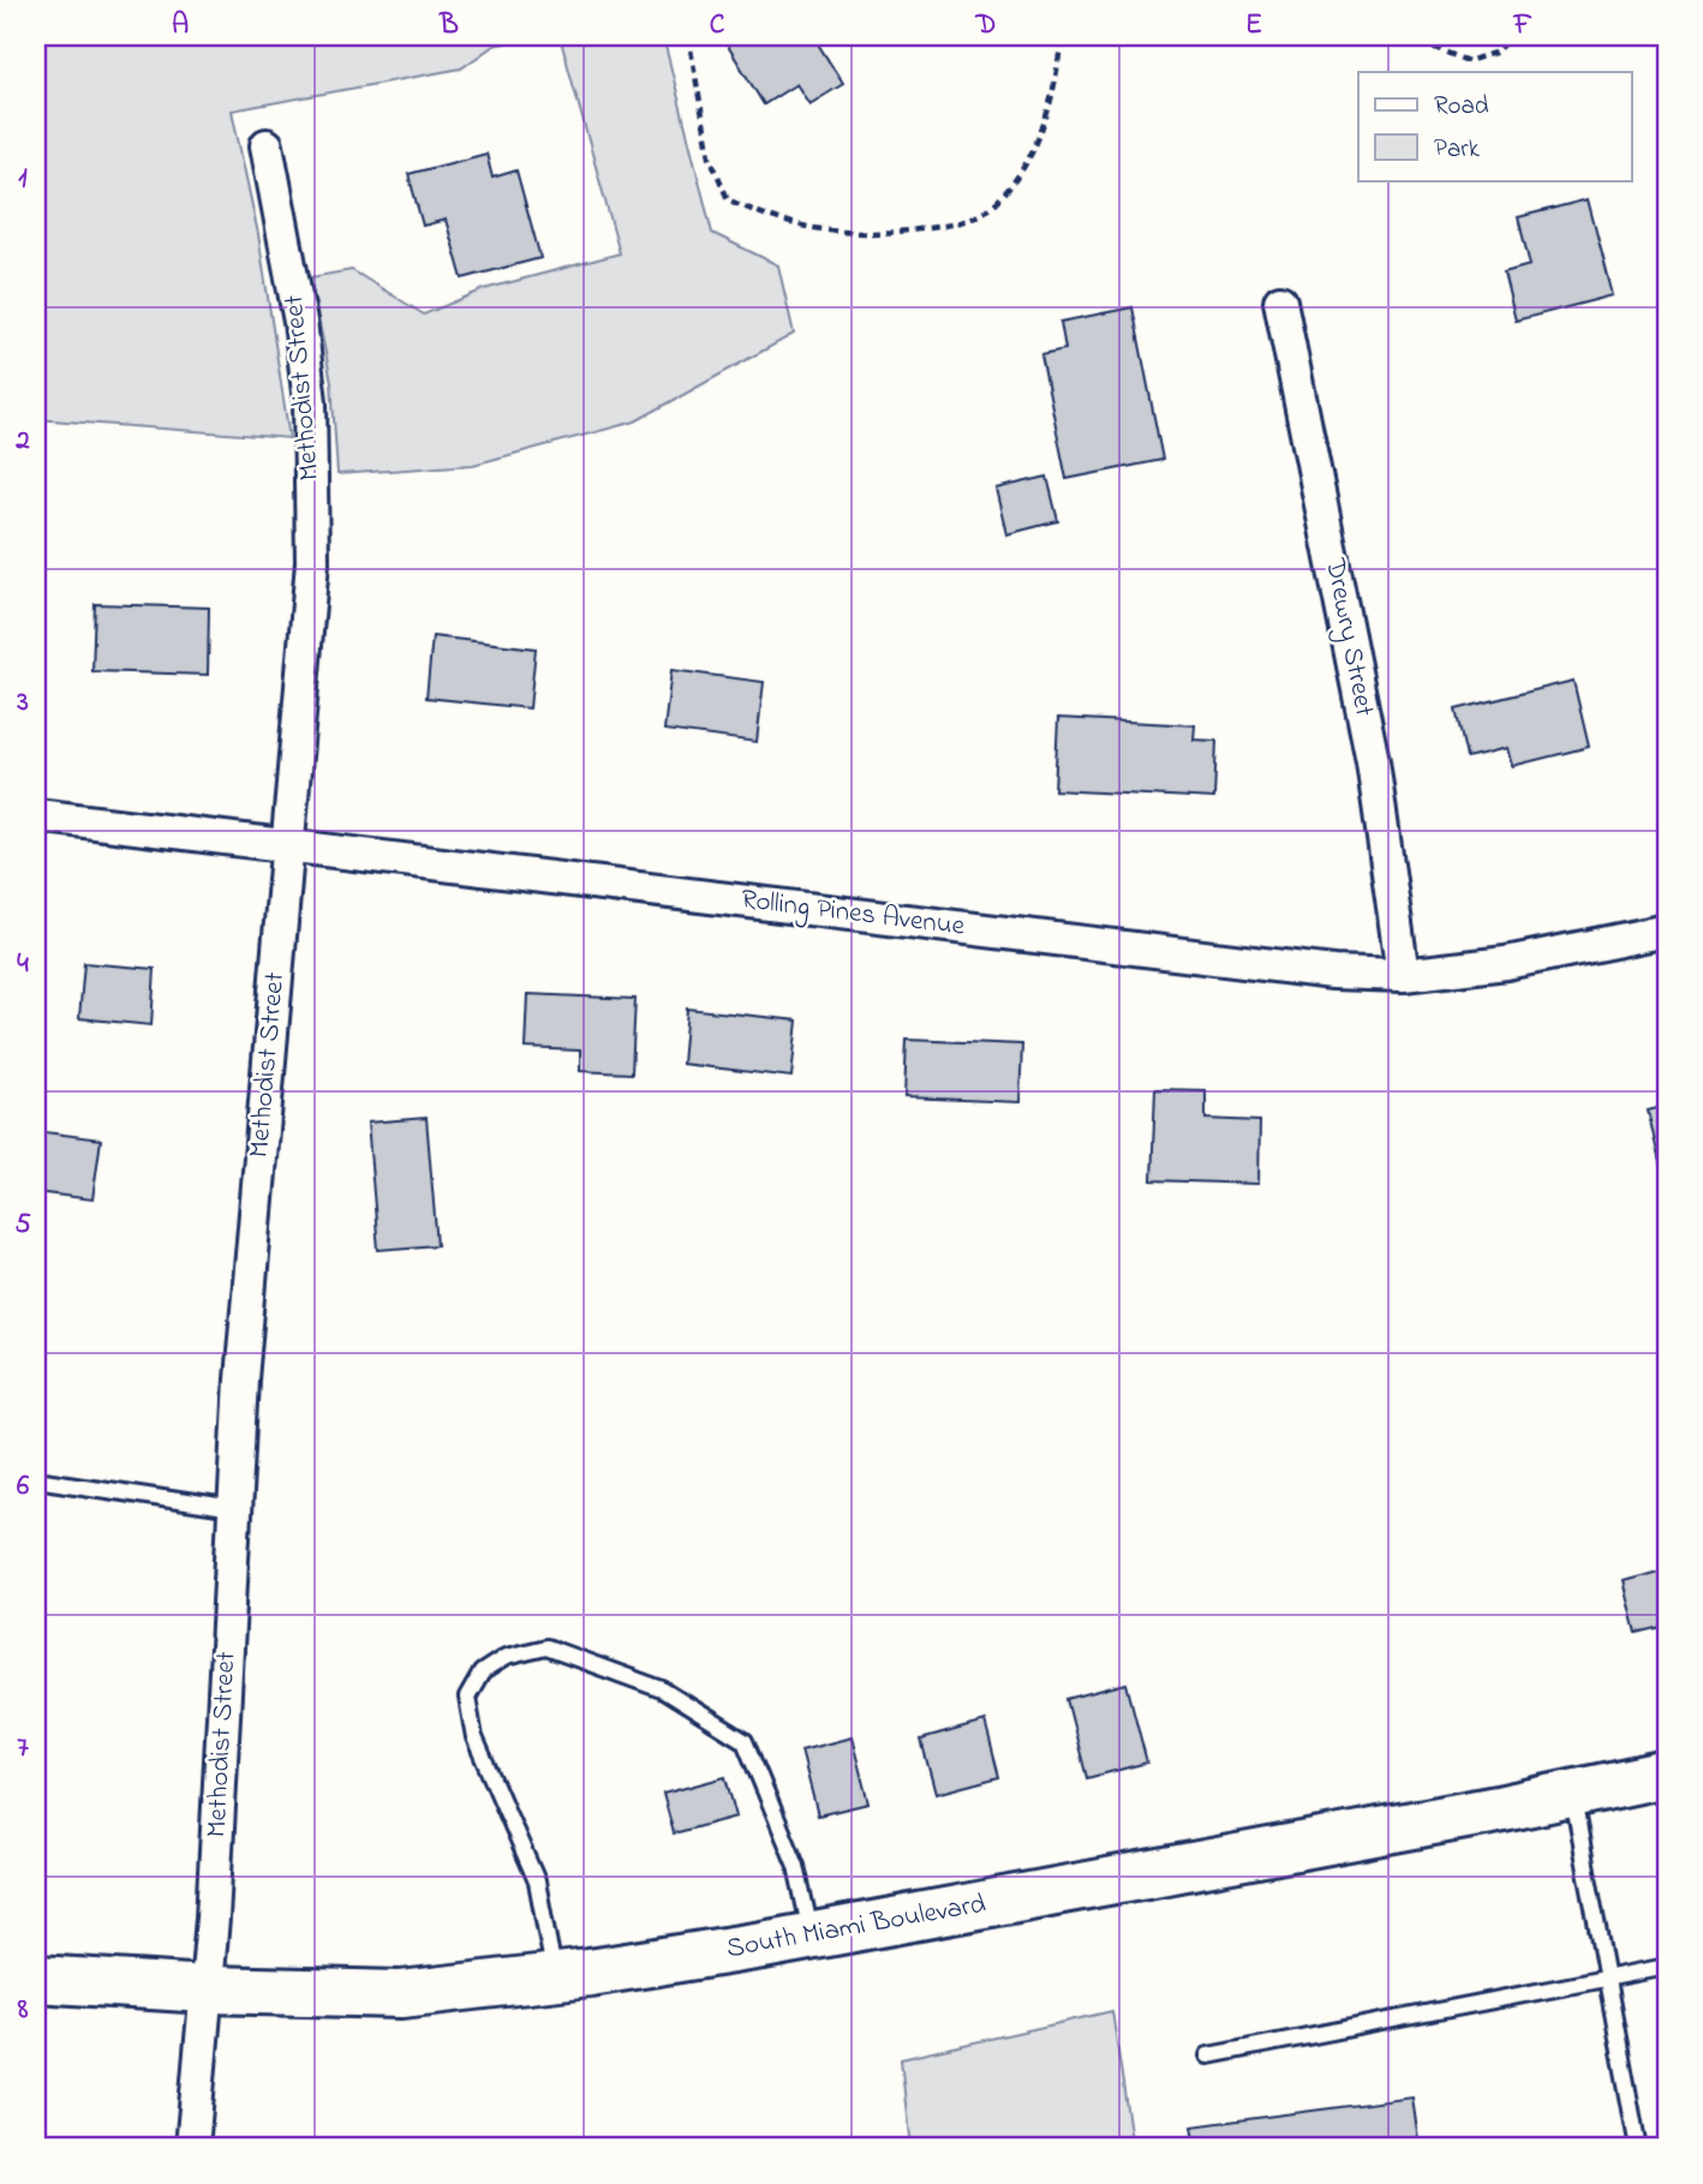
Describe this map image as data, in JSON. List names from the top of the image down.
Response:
{
  "streets": {
    "main road": ["South Miami Boulevard"],
    "street": ["Methodist Street", "Drewry Street", "Rolling Pines Avenue"]
  },
  "crossings": [
    ["Methodist Street", "Rolling Pines Avenue"],
    ["Methodist Street", "South Miami Boulevard"],
    ["Drewry Street", "Rolling Pines Avenue"]
  ],
  "legend": ["Road", "Park"],
  "grid": {
    "columns": [
      "A",
      "B",
      "C",
      "D",
      "E",
      "F"
    ],
    "rows": [
      "1",
      "2",
      "3",
      "4",
      "5",
      "6",
      "7",
      "8"
    ]
  }
}
